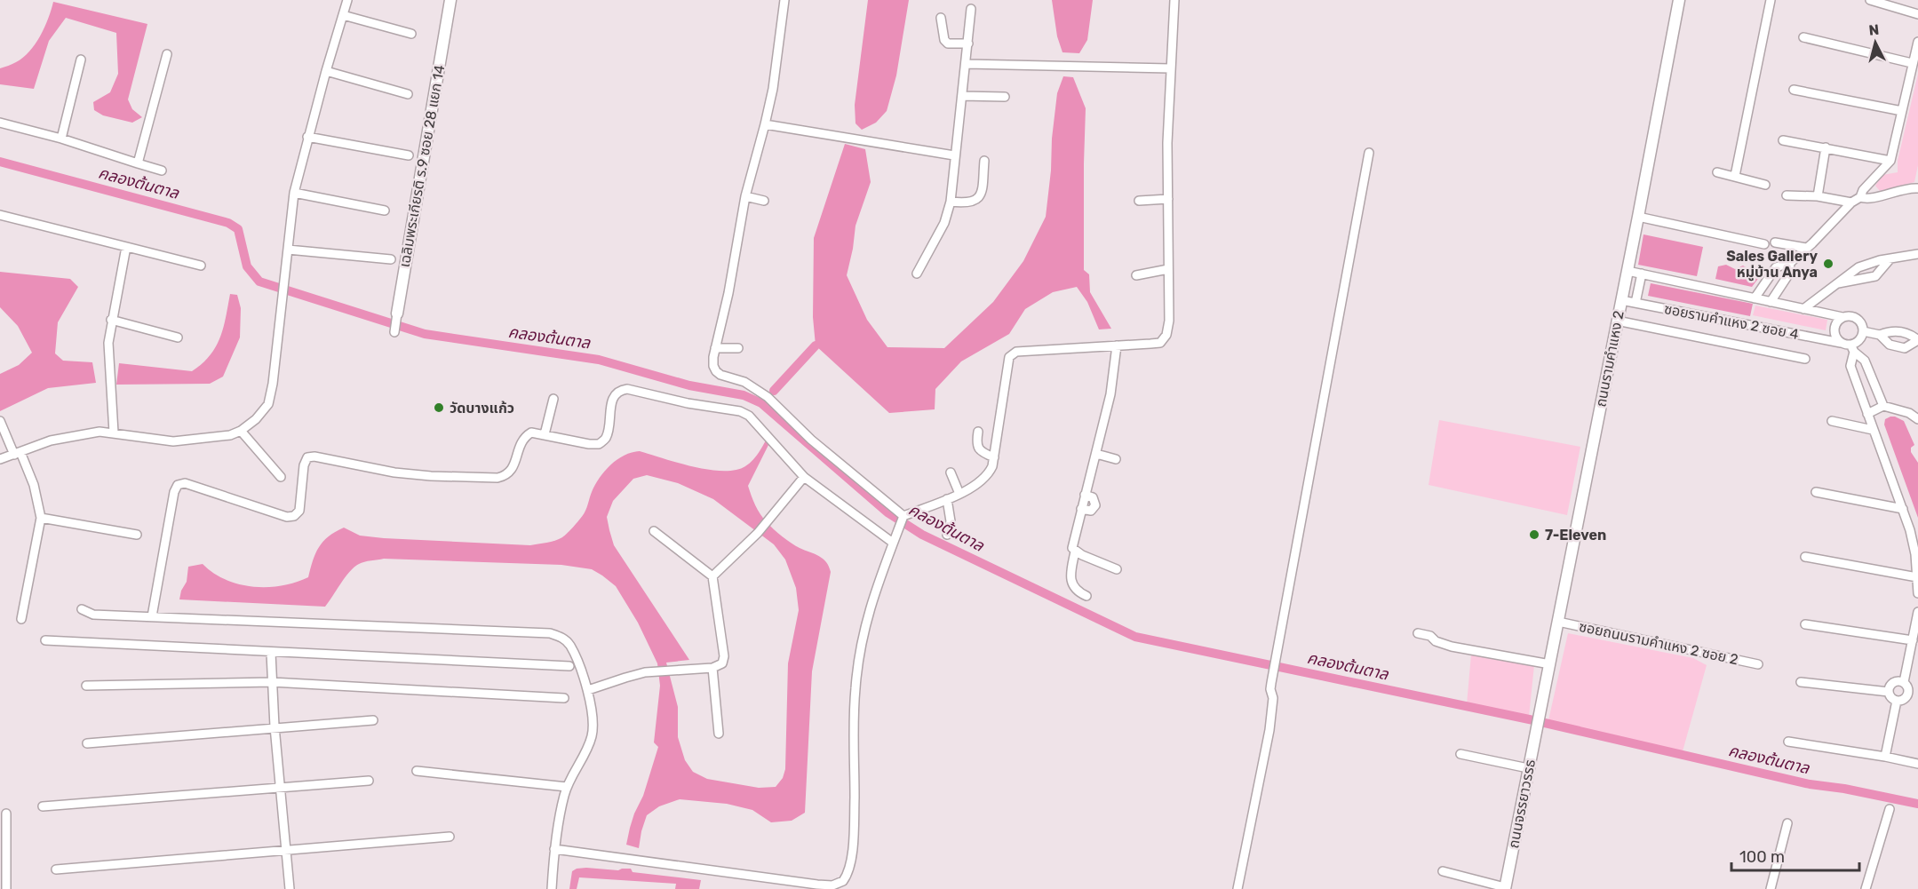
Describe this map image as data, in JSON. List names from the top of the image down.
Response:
{
  "streets": {
    "main road": ["เฉลิมพระเกียรติ ร.9 ซอย 28 แยก 14", "ถนนรามคำแหง 2", "ถนนจรรยาวรรธ"],
    "street": ["ซอยรามคำแหง 2 ซอย 4", "ซอยถนนรามคำแหง 2 ซอย 2"]
  },
  "crossings": [
    ["ซอยรามคำแหง 2 ซอย 4", "ถนนรามคำแหง 2"],
    ["ถนนรามคำแหง 2", "ซอยถนนรามคำแหง 2 ซอย 2"],
    ["ถนนรามคำแหง 2", "ถนนจรรยาวรรธ"]
  ],
  "water": ["คลองต้นตาล"],
  "places": ["Sales Gallery หมู่บ้าน Anya", "วัดบางแก้ว", "7-Eleven"],
  "scale_bar": "100 m",
  "north": "top"
}
